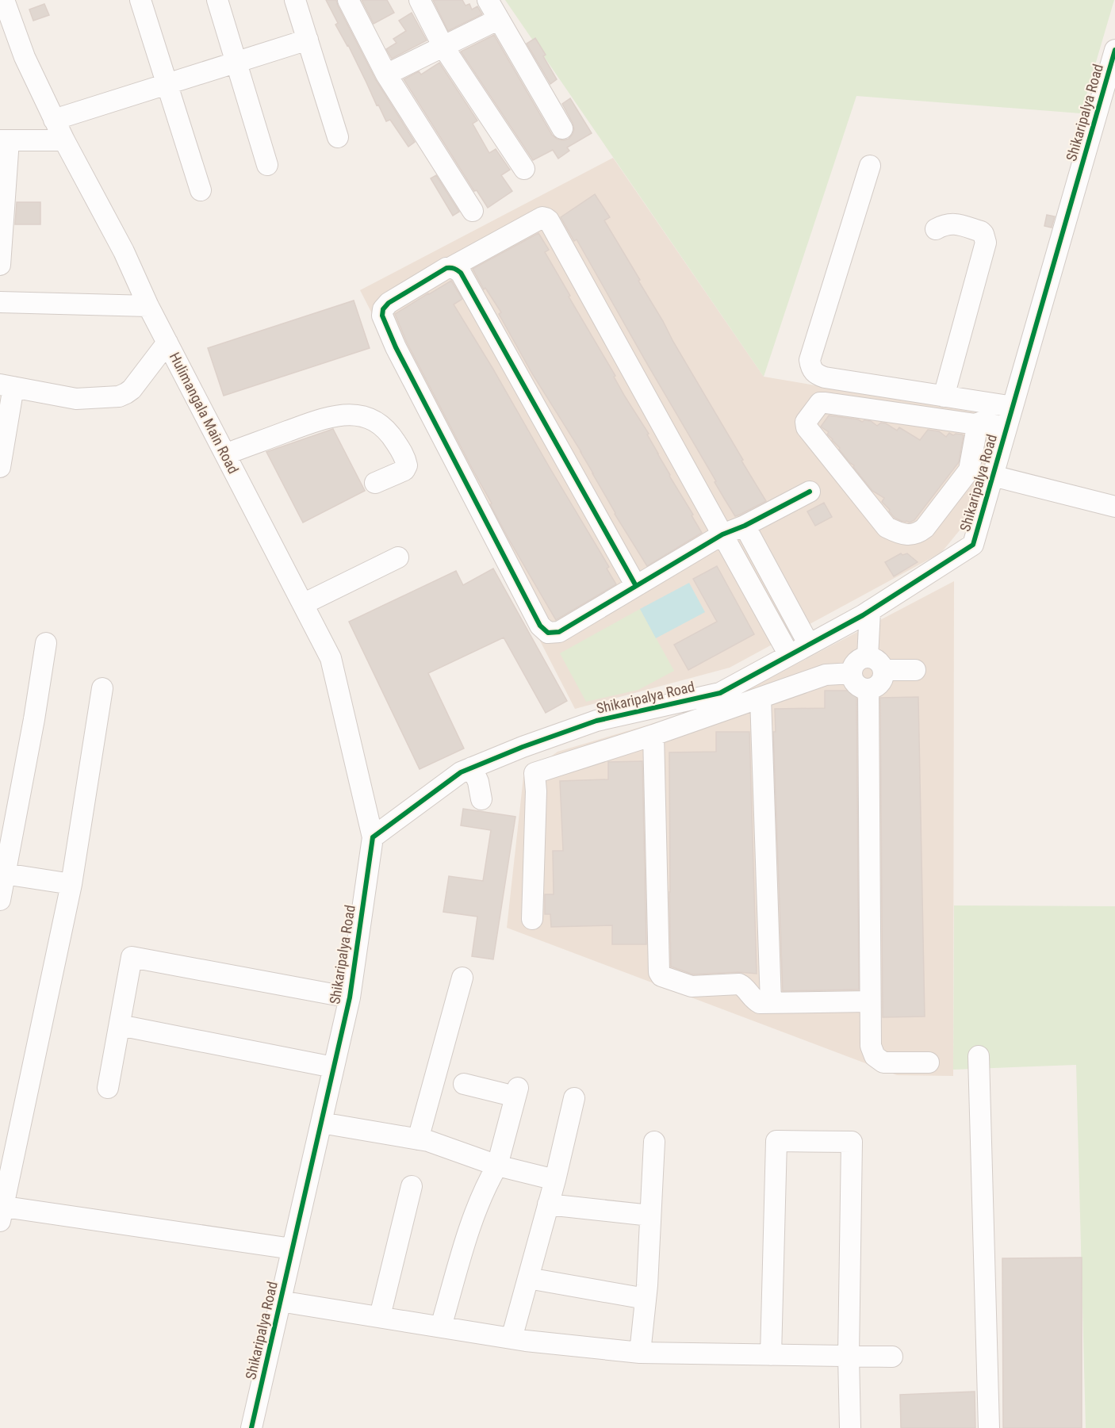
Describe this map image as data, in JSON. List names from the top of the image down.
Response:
{
  "streets": {
    "street": ["Shikaripalya Road", "Hulimangala Main Road"]
  },
  "crossings": [
    ["Shikaripalya Road", "Hulimangala Main Road"]
  ]
}
